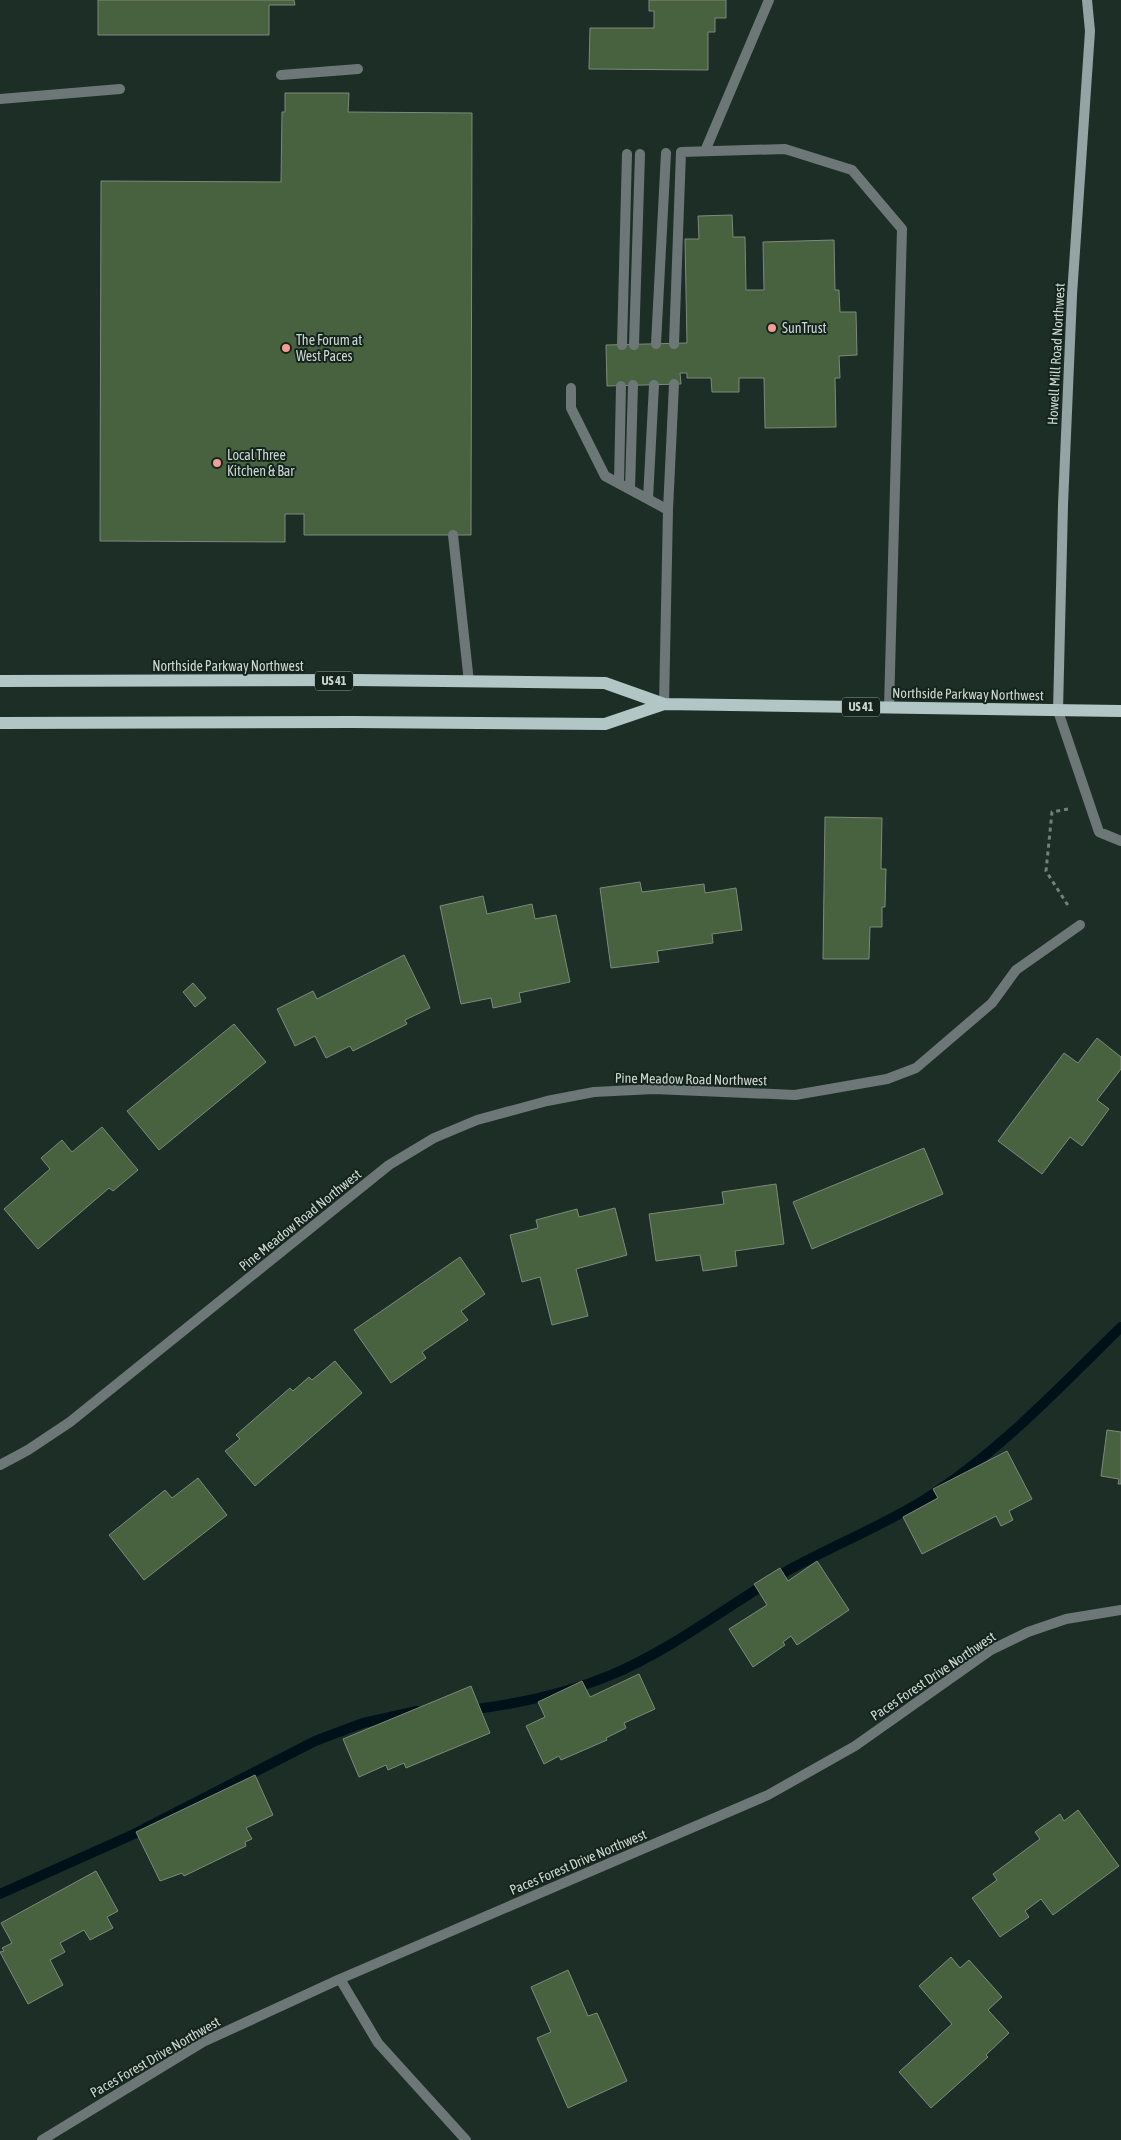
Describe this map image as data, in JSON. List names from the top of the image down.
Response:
{
  "streets": {
    "main road": ["Howell Mill Road Northwest", "Northside Parkway Northwest", "US 41"],
    "street": ["Pine Meadow Road Northwest", "Paces Forest Drive Northwest"]
  },
  "crossings": [
    ["Howell Mill Road Northwest", "Northside Parkway Northwest"]
  ],
  "places": ["SunTrust", "The Forum at West Paces", "Local Three Kitchen & Bar"]
}
